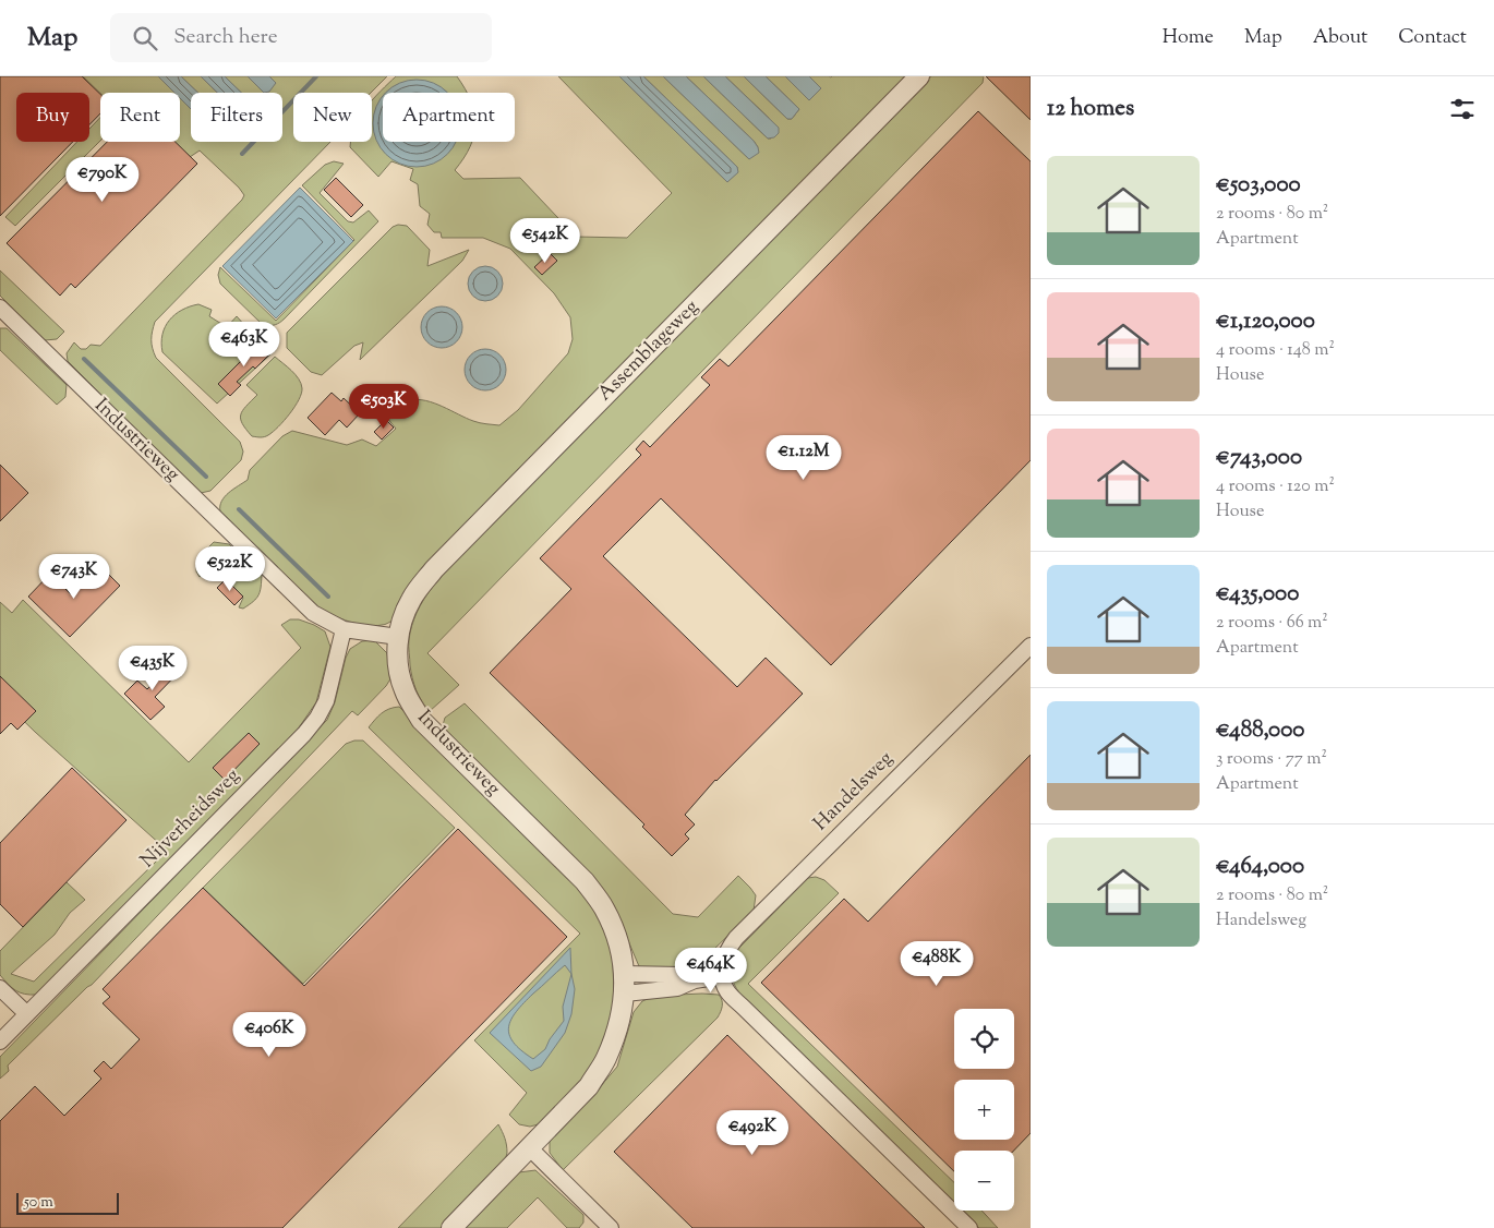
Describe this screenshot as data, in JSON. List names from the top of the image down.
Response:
{
  "streets": {
    "street": [
      "Assemblageweg",
      "Industrieweg",
      "Handelsweg",
      "Nijverheidsweg"
    ]
  },
  "crossings": [
    ["Assemblageweg", "Industrieweg"],
    ["Industrieweg", "Nijverheidsweg"]
  ],
  "scale_bar": "50 m",
  "page": {
    "header": "Map",
    "search": "Search here",
    "nav": [
      "Home",
      "Map",
      "About",
      "Contact"
    ],
    "heading": "12 homes",
    "chip": [
      "Buy",
      "Rent",
      "Filters",
      "New",
      "Apartment"
    ],
    "list": [
      {
        "name": "€503,000",
        "note": "2 rooms · 80 m² · Apartment"
      },
      {
        "name": "€1,120,000",
        "note": "4 rooms · 148 m² · House"
      },
      {
        "name": "€743,000",
        "note": "4 rooms · 120 m² · House"
      },
      {
        "name": "€435,000",
        "note": "2 rooms · 66 m² · Apartment"
      },
      {
        "name": "€488,000",
        "note": "3 rooms · 77 m² · Apartment"
      },
      {
        "name": "€464,000",
        "note": "2 rooms · 80 m² · Handelsweg"
      }
    ],
    "price": [
      "€790K",
      "€542K",
      "€463K",
      "€503K",
      "€1.12M",
      "€522K",
      "€743K",
      "€435K",
      "€488K",
      "€464K",
      "€406K",
      "€492K"
    ],
    "map_buttons": ["+", "−"],
    "scale": "50 m"
  }
}
